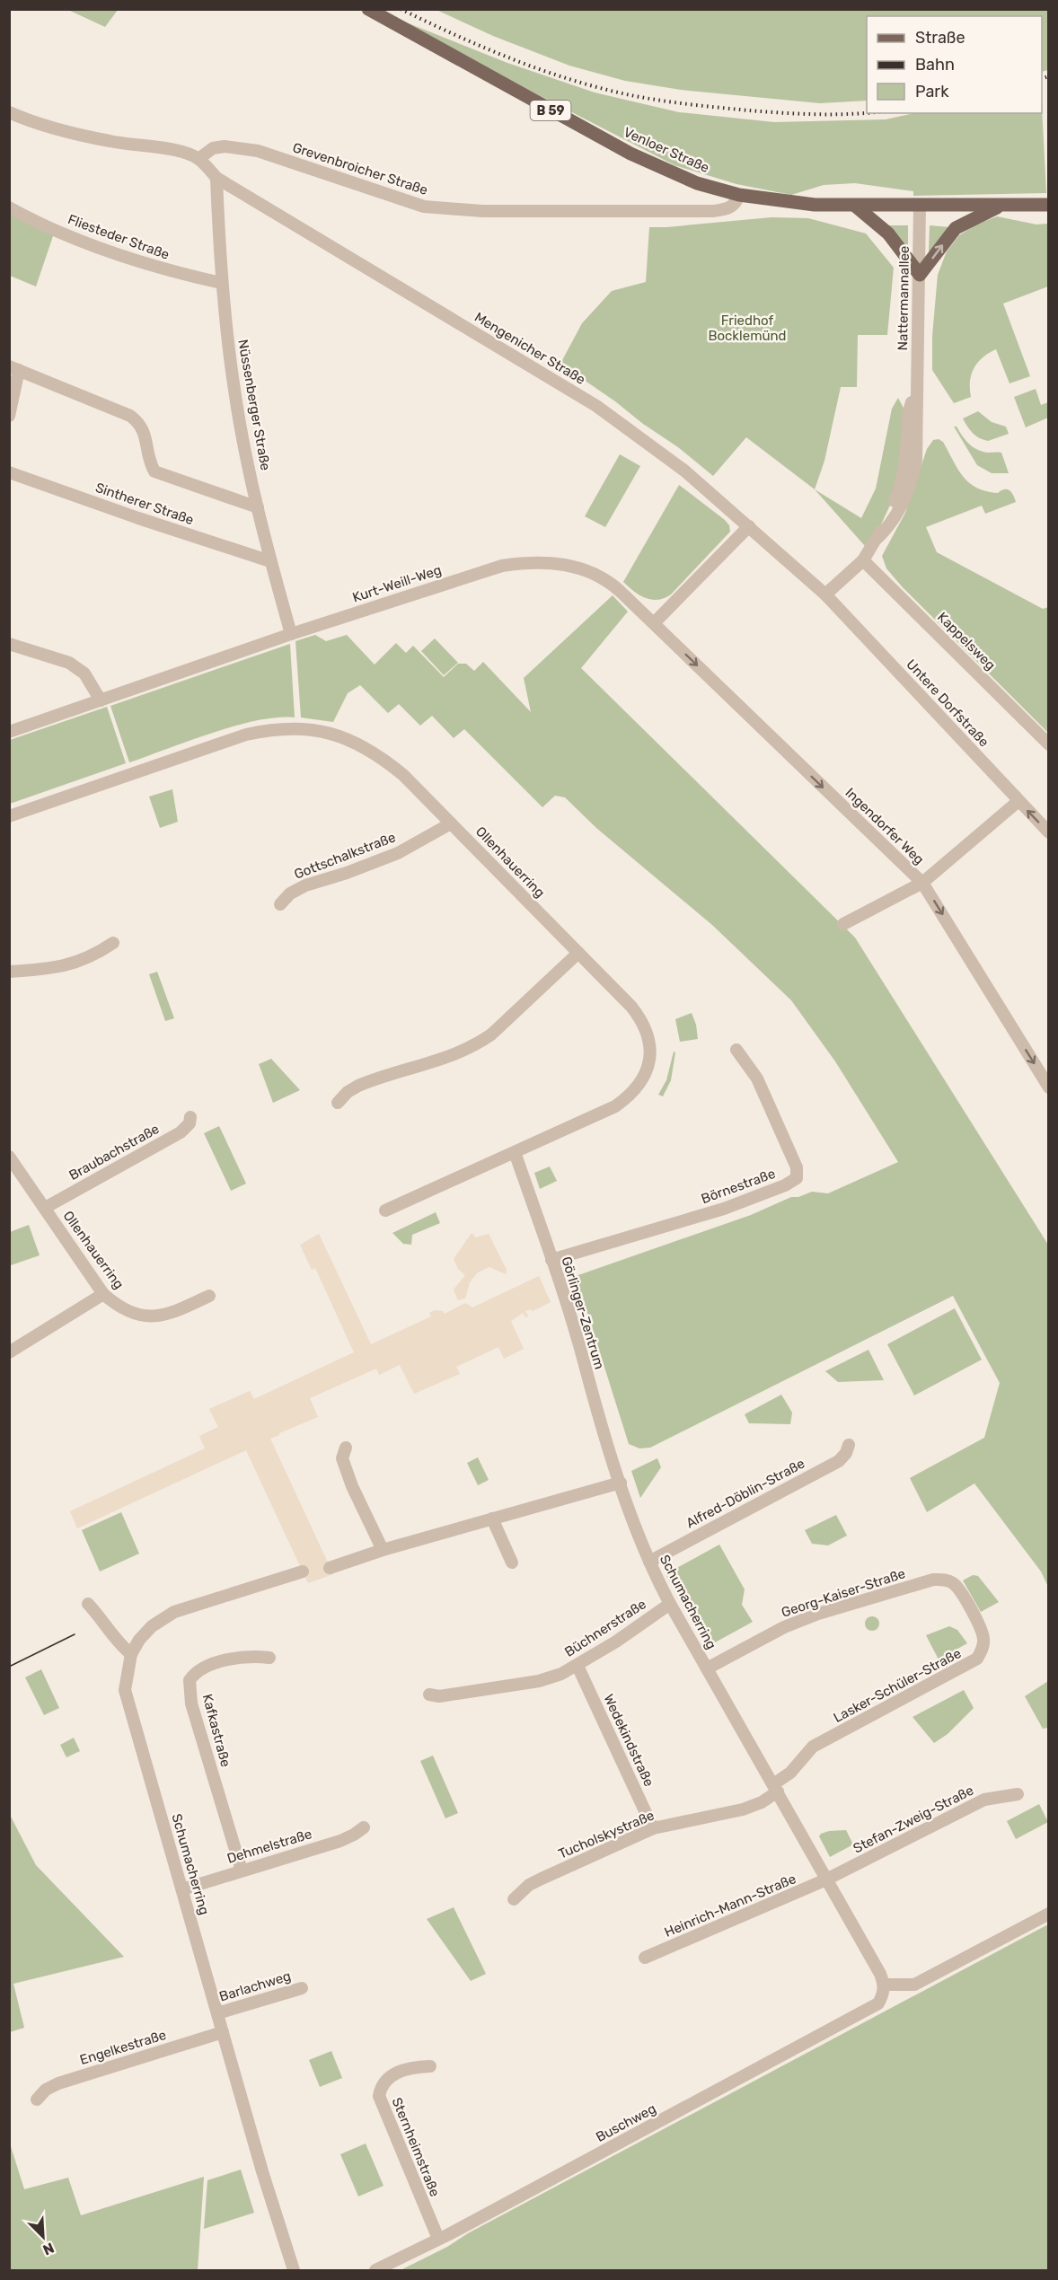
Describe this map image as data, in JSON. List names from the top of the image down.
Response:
{
  "streets": {
    "main road": ["B 59", "Venloer Straße"],
    "street": [
      "Grevenbroicher Straße",
      "Fliesteder Straße",
      "Nattermannallee",
      "Mengenicher Straße",
      "Nüssenberger Straße",
      "Sintherer Straße",
      "Kurt-Weill-Weg",
      "Kappelsweg",
      "Untere Dorfstraße",
      "Ingendorfer Weg",
      "Gottschalkstraße",
      "Ollenhauerring",
      "Braubachstraße",
      "Börnestraße",
      "Görlinger-Zentrum",
      "Alfred-Döblin-Straße",
      "Georg-Kaiser-Straße",
      "Schumacherring",
      "Büchnerstraße",
      "Lasker-Schüler-Straße",
      "Kafkastraße",
      "Wedekindstraße",
      "Stefan-Zweig-Straße",
      "Tucholskystraße",
      "Dehmelstraße",
      "Heinrich-Mann-Straße",
      "Barlachweg",
      "Engelkestraße",
      "Buschweg",
      "Sternheimstraße"
    ]
  },
  "crossings": [
    ["Venloer Straße", "Grevenbroicher Straße"],
    ["Venloer Straße", "Nattermannallee"],
    ["Grevenbroicher Straße", "Mengenicher Straße"],
    ["Fliesteder Straße", "Nüssenberger Straße"],
    ["Nattermannallee", "Mengenicher Straße"],
    ["Nattermannallee", "Kappelsweg"],
    ["Nattermannallee", "Untere Dorfstraße"],
    ["Mengenicher Straße", "Nüssenberger Straße"],
    ["Mengenicher Straße", "Untere Dorfstraße"],
    ["Nüssenberger Straße", "Sintherer Straße"],
    ["Nüssenberger Straße", "Kurt-Weill-Weg"],
    ["Kurt-Weill-Weg", "Ingendorfer Weg"],
    ["Gottschalkstraße", "Ollenhauerring"],
    ["Ollenhauerring", "Braubachstraße"],
    ["Ollenhauerring", "Görlinger-Zentrum"],
    ["Börnestraße", "Görlinger-Zentrum"],
    ["Görlinger-Zentrum", "Schumacherring"],
    ["Alfred-Döblin-Straße", "Schumacherring"],
    ["Georg-Kaiser-Straße", "Schumacherring"],
    ["Georg-Kaiser-Straße", "Lasker-Schüler-Straße"],
    ["Schumacherring", "Büchnerstraße"],
    ["Schumacherring", "Lasker-Schüler-Straße"],
    ["Schumacherring", "Stefan-Zweig-Straße"],
    ["Schumacherring", "Tucholskystraße"],
    ["Schumacherring", "Dehmelstraße"],
    ["Schumacherring", "Heinrich-Mann-Straße"],
    ["Schumacherring", "Barlachweg"],
    ["Schumacherring", "Engelkestraße"],
    ["Schumacherring", "Buschweg"],
    ["Büchnerstraße", "Wedekindstraße"],
    ["Lasker-Schüler-Straße", "Tucholskystraße"],
    ["Kafkastraße", "Dehmelstraße"],
    ["Wedekindstraße", "Tucholskystraße"],
    ["Stefan-Zweig-Straße", "Heinrich-Mann-Straße"],
    ["Buschweg", "Sternheimstraße"]
  ],
  "one_way": ["Ingendorfer Weg"],
  "parks": ["Friedhof Bocklemünd"],
  "legend": ["Straße", "Bahn", "Park"],
  "north": "bottom right"
}
